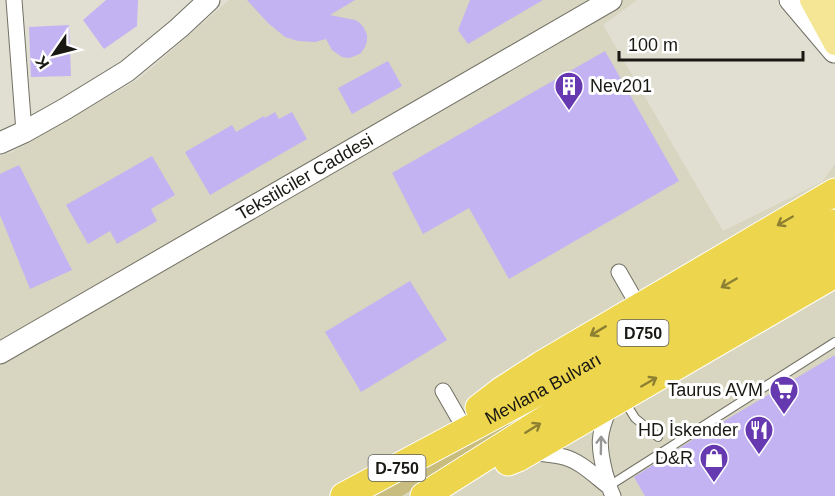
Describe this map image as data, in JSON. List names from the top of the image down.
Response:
{
  "streets": {
    "highway": ["D750", "Mevlana Bulvarı", "D-750"],
    "street": ["Tekstilciler Caddesi"]
  },
  "places": {
    "building": ["Nev201"],
    "supermarket": ["Taurus AVM"],
    "restaurant": ["HD İskender"],
    "shop": ["D&R"]
  },
  "scale_bar": "100 m",
  "north": "bottom left"
}
